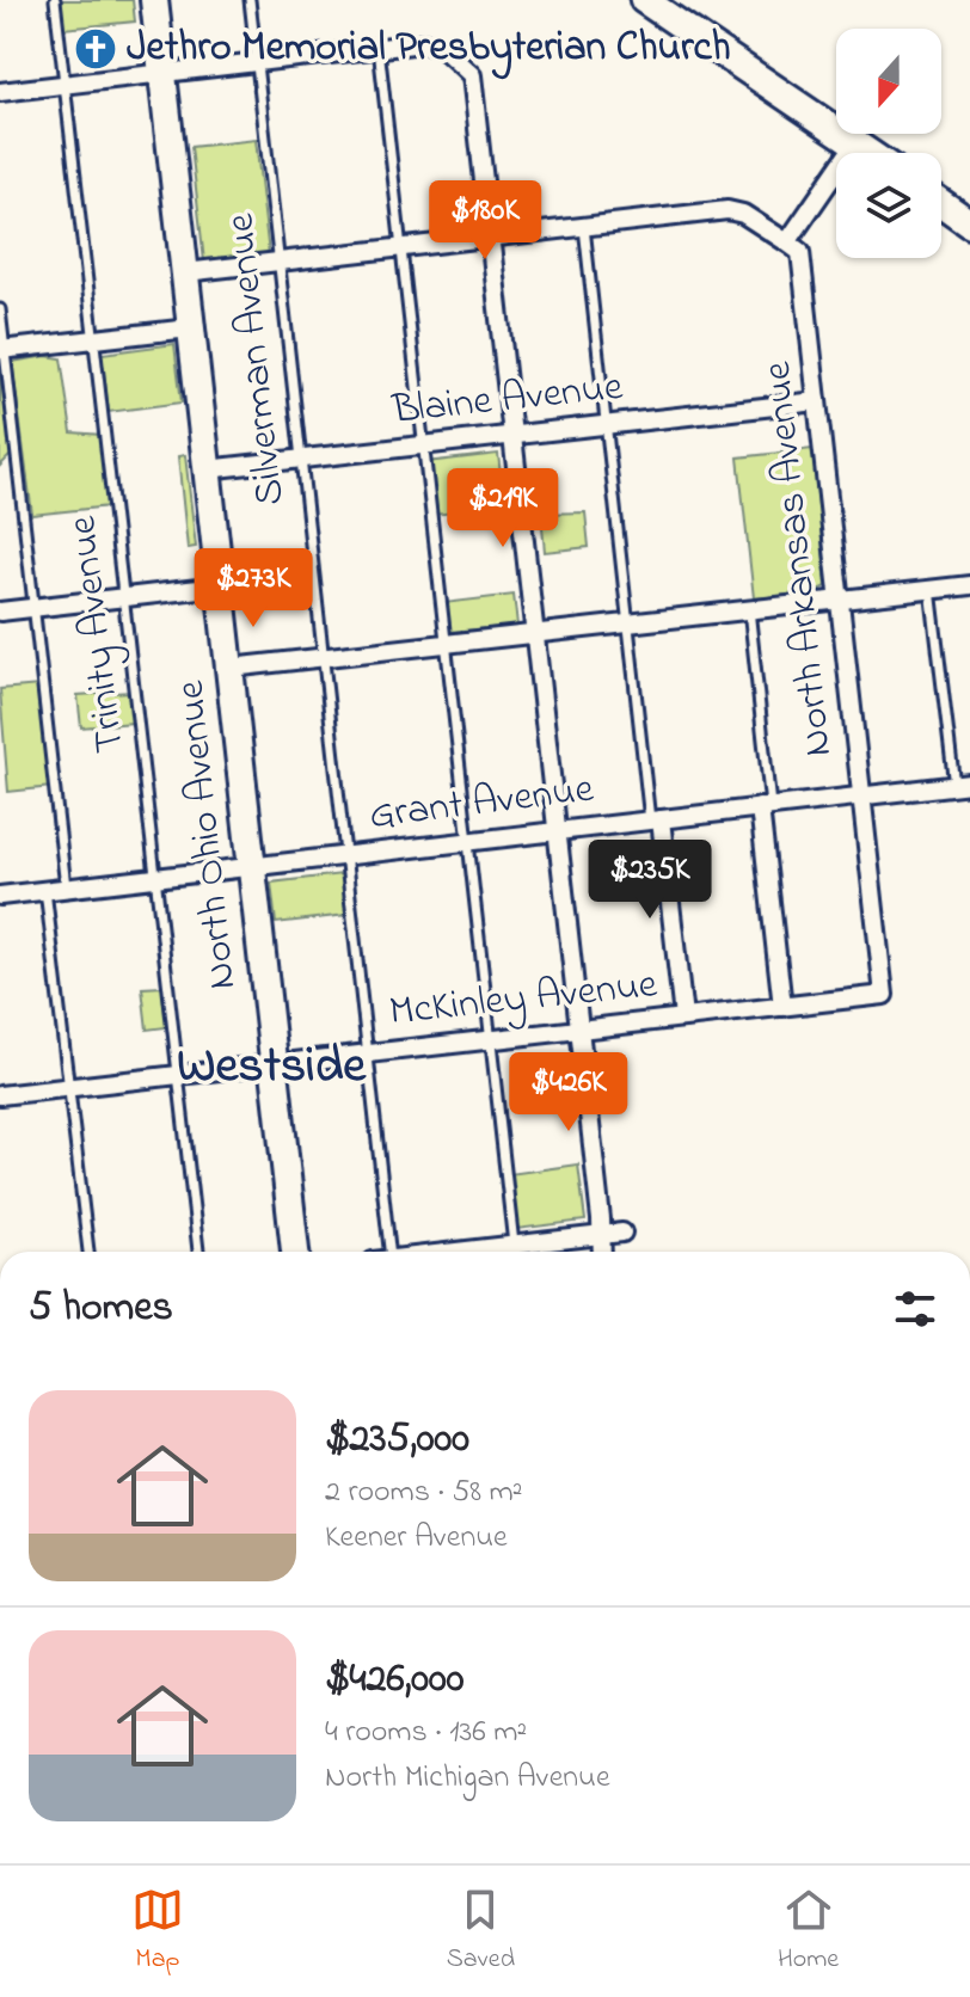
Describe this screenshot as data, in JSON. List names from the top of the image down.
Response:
{
  "streets": {
    "street": [
      "Blaine Avenue",
      "North Arkansas Avenue",
      "Grant Avenue",
      "North Ohio Avenue",
      "McKinley Avenue"
    ],
    "lane": ["Silverman Avenue", "Trinity Avenue"]
  },
  "crossings": [
    ["Silverman Avenue", "Blaine Avenue"],
    ["Silverman Avenue", "Grant Avenue"],
    ["Silverman Avenue", "McKinley Avenue"],
    ["Blaine Avenue", "North Arkansas Avenue"],
    ["Blaine Avenue", "North Ohio Avenue"],
    ["North Arkansas Avenue", "Grant Avenue"],
    ["North Arkansas Avenue", "McKinley Avenue"],
    ["Trinity Avenue", "Grant Avenue"],
    ["Trinity Avenue", "McKinley Avenue"],
    ["Grant Avenue", "North Ohio Avenue"],
    ["North Ohio Avenue", "McKinley Avenue"]
  ],
  "districts": ["Westside"],
  "places": {
    "church": ["Jethro Memorial Presbyterian Church"]
  },
  "north": "bottom",
  "page": {
    "price": [
      "$180K",
      "$219K",
      "$273K",
      "$235K",
      "$426K"
    ],
    "heading": "5 homes",
    "list": [
      {
        "name": "$235,000",
        "note": "2 rooms · 58 m² · Keener Avenue"
      },
      {
        "name": "$426,000",
        "note": "4 rooms · 136 m² · North Michigan Avenue"
      }
    ],
    "tabs": ["Map", "Saved", "Home"]
  }
}
